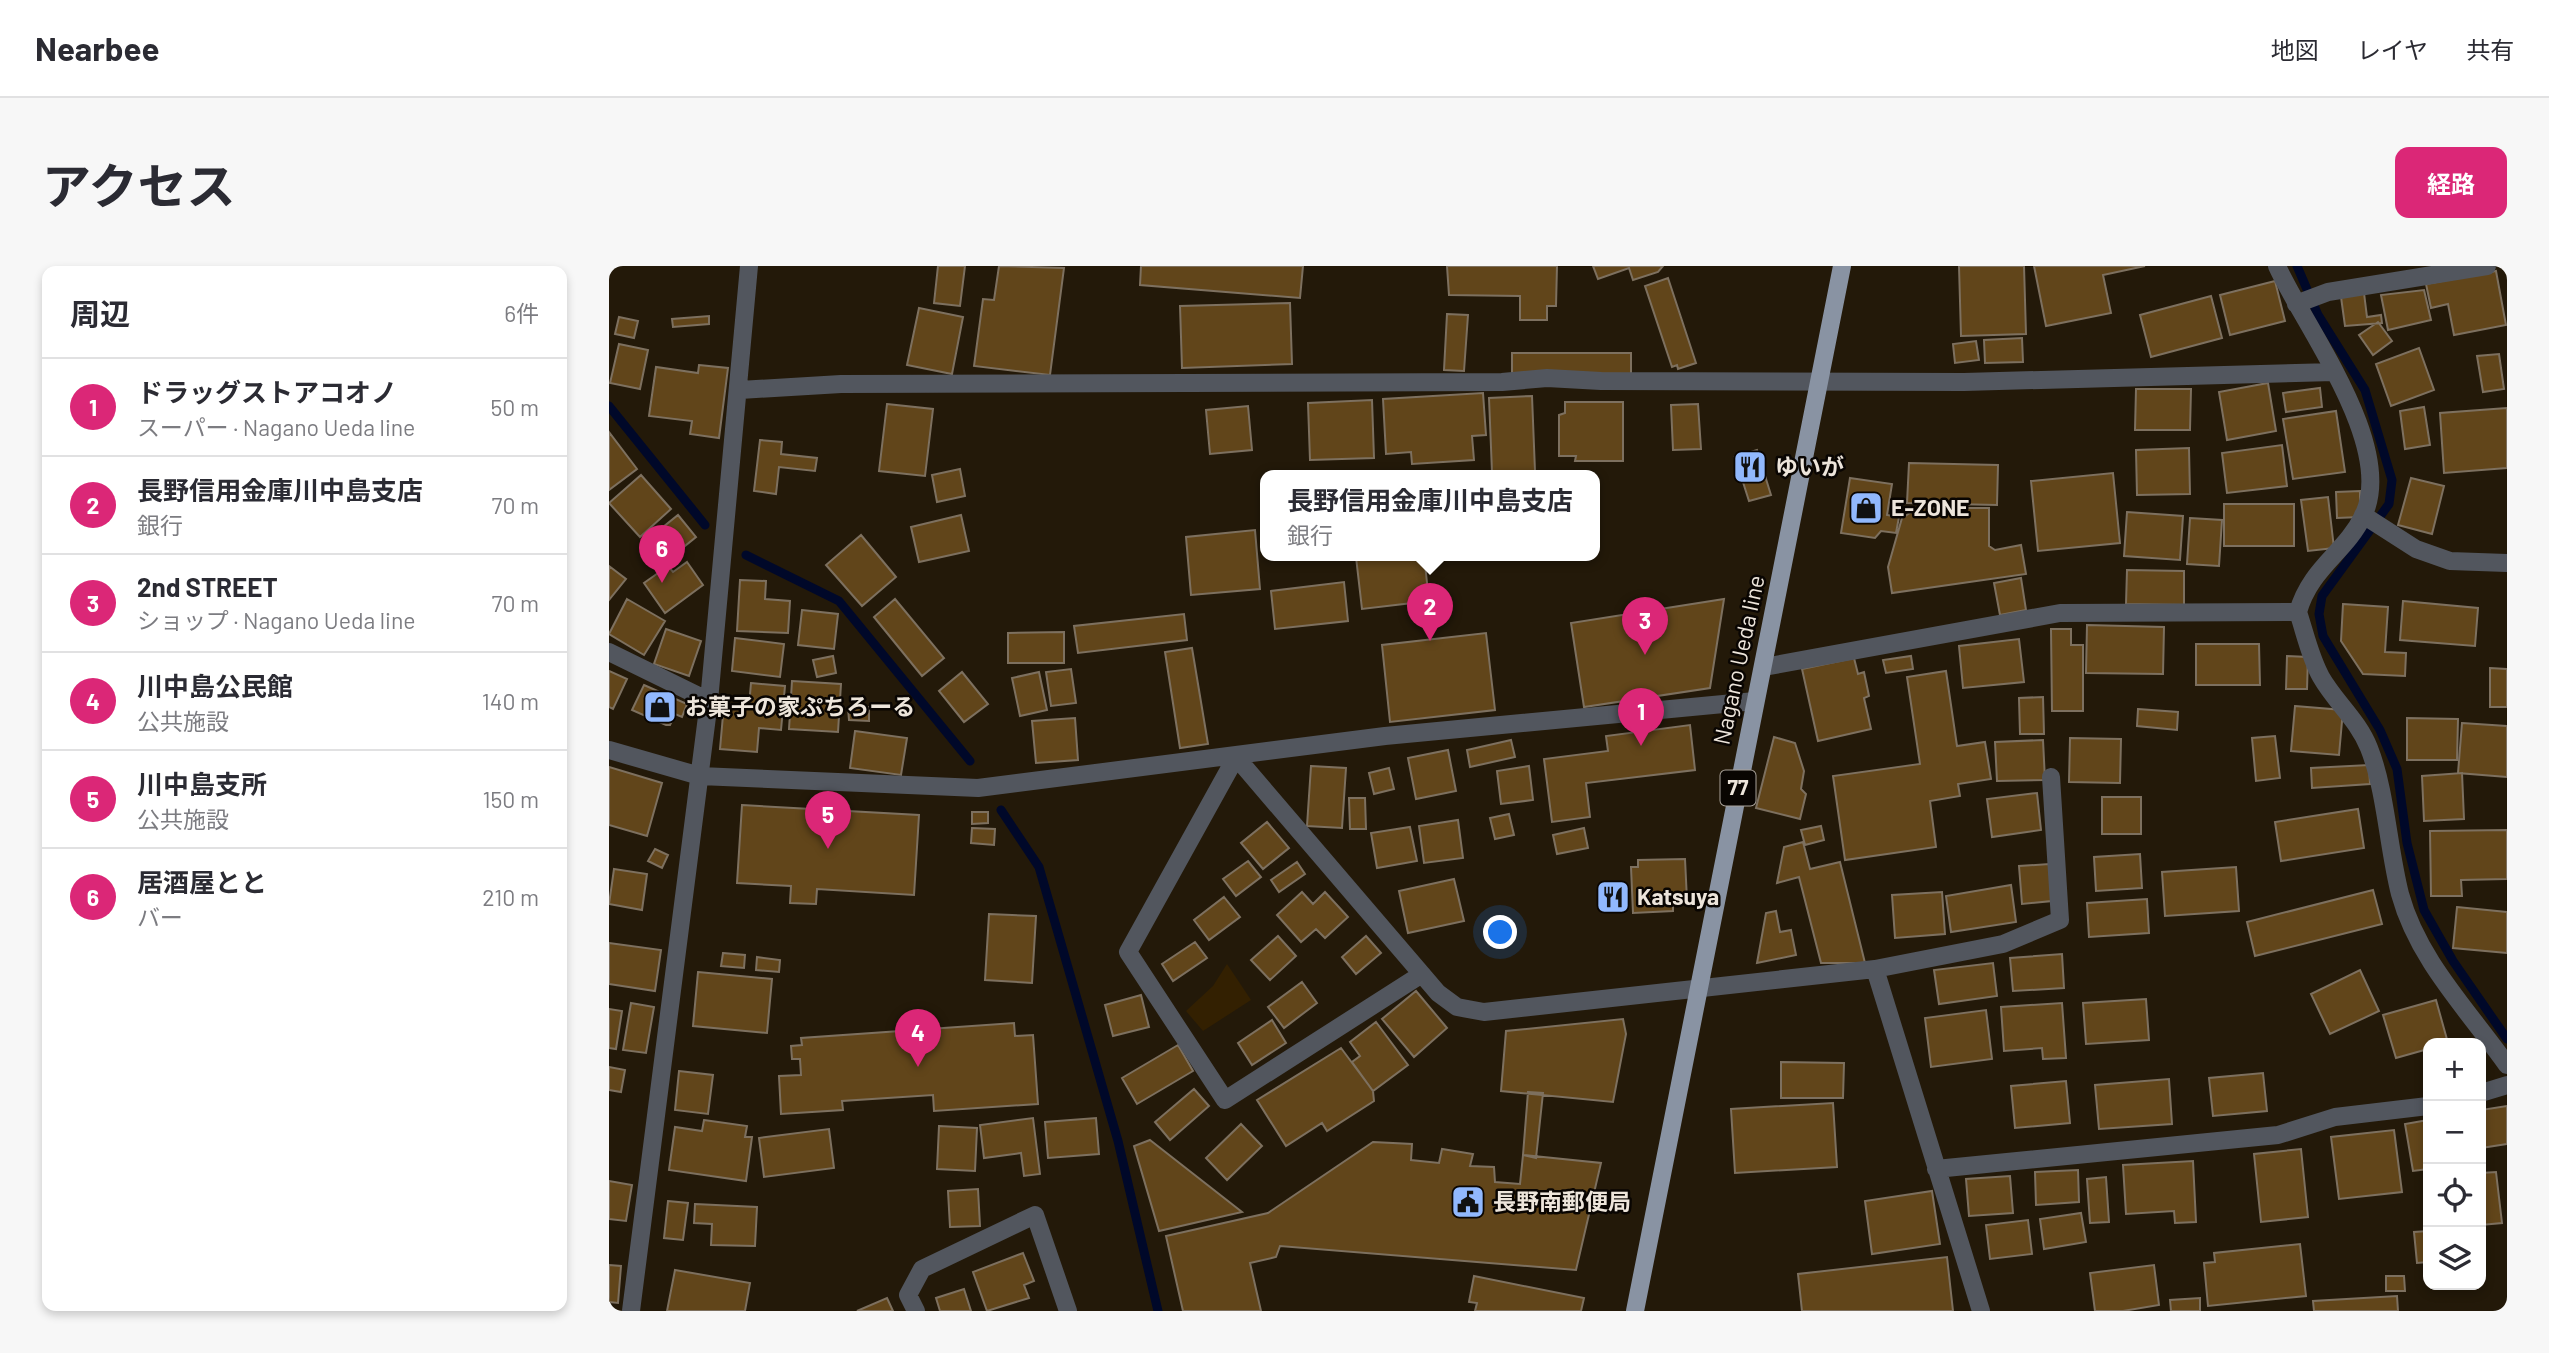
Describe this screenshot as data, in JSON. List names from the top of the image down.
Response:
{
  "streets": {
    "main road": ["Nagano Ueda line", "77"]
  },
  "places": {
    "restaurant": ["ゆいが", "Katsuya"],
    "shop": ["E-ZONE", "お菓子の家ぷちろーる"],
    "public building": ["長野南郵便局"]
  },
  "page": {
    "header": "Nearbee",
    "nav": ["地図", "レイヤ", "共有"],
    "title": "アクセス",
    "buttons": "経路",
    "heading": ["周辺", "6件"],
    "list": [
      {
        "mark": "1",
        "name": "ドラッグストアコオノ",
        "note": "スーパー · Nagano Ueda line",
        "value": "50 m"
      },
      {
        "mark": "2",
        "name": "長野信用金庫川中島支店",
        "note": "銀行",
        "value": "70 m"
      },
      {
        "mark": "3",
        "name": "2nd STREET",
        "note": "ショップ · Nagano Ueda line",
        "value": "70 m"
      },
      {
        "mark": "4",
        "name": "川中島公民館",
        "note": "公共施設",
        "value": "140 m"
      },
      {
        "mark": "5",
        "name": "川中島支所",
        "note": "公共施設",
        "value": "150 m"
      },
      {
        "mark": "6",
        "name": "居酒屋とと",
        "note": "バー",
        "value": "210 m"
      }
    ],
    "popup": ["長野信用金庫川中島支店", "銀行"],
    "pins": [
      "6",
      "2",
      "3",
      "1",
      "5",
      "4"
    ],
    "map_buttons": ["+", "−"]
  }
}
